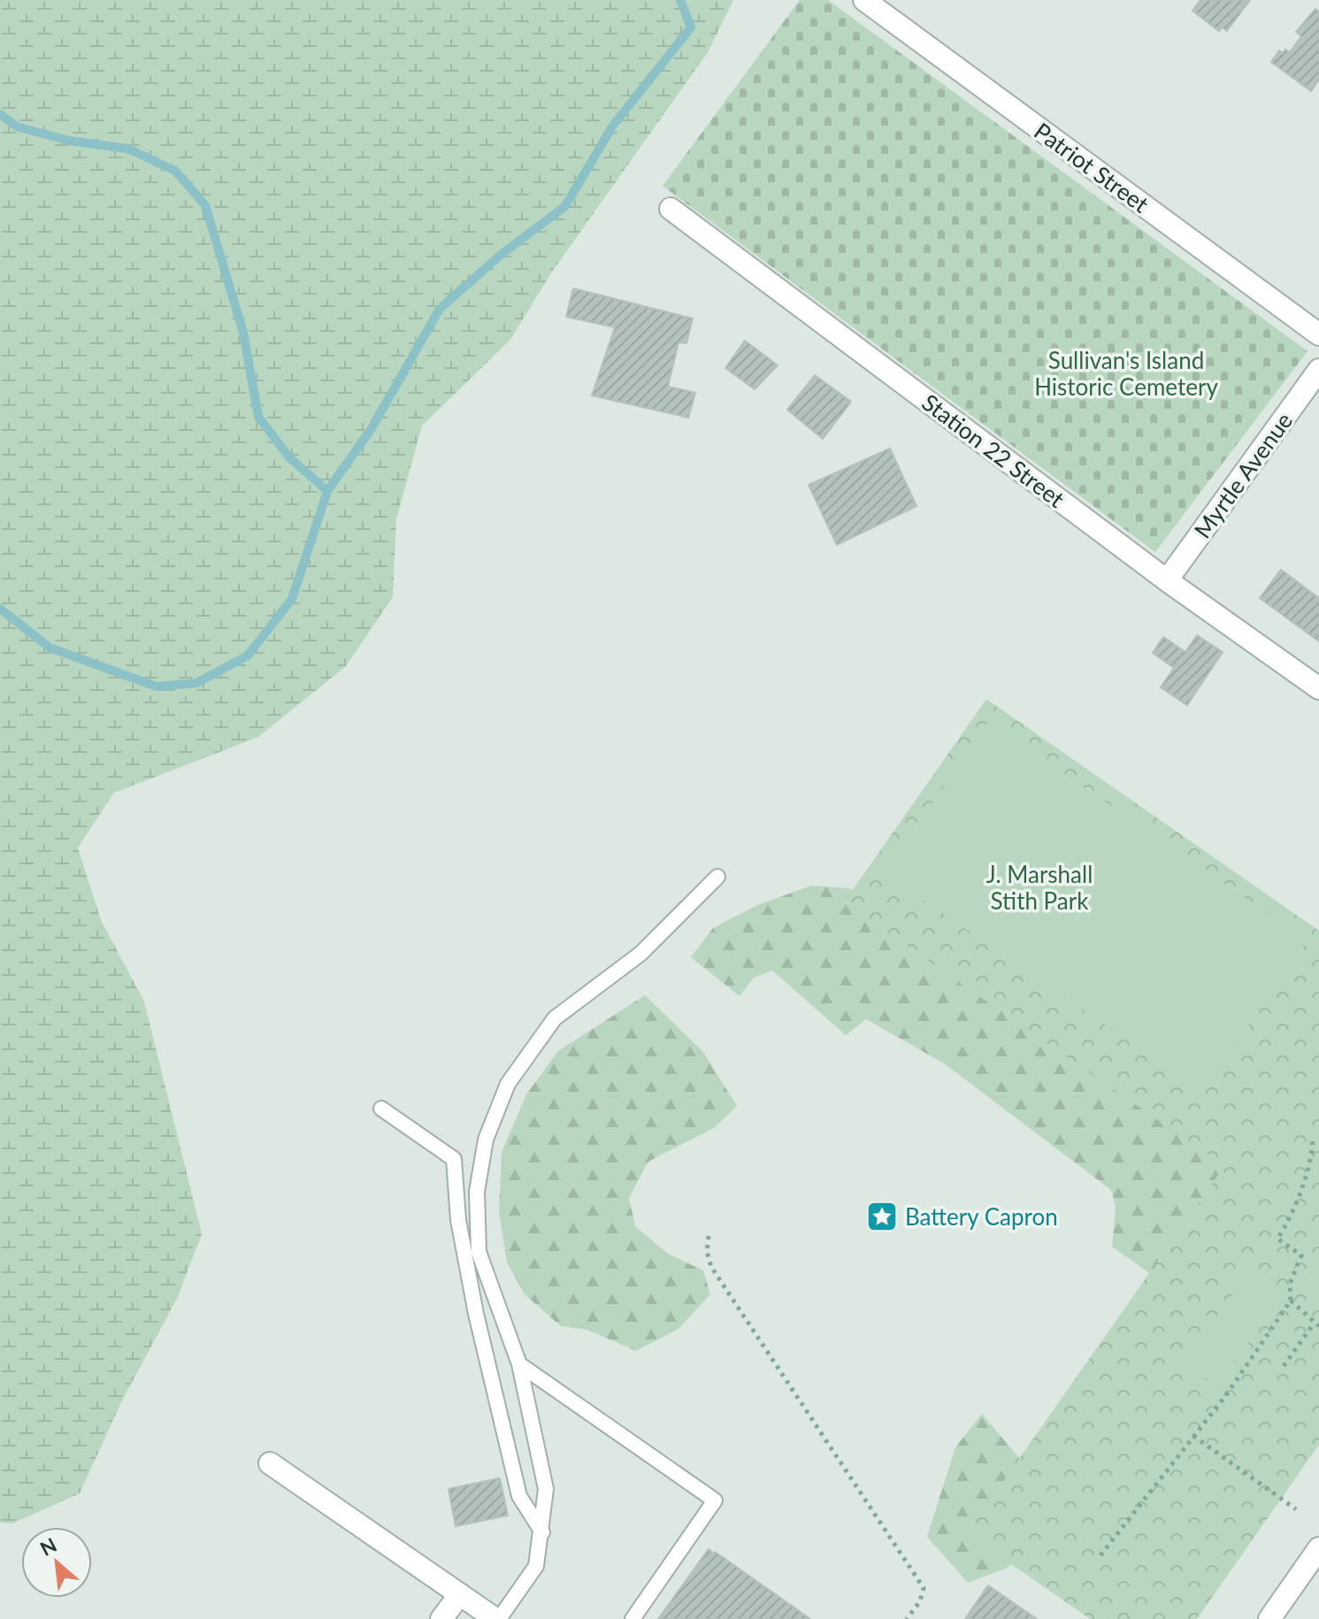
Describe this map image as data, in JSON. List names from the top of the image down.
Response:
{
  "streets": {
    "street": ["Patriot Street", "Station 22 Street", "Myrtle Avenue"]
  },
  "crossings": [
    ["Station 22 Street", "Myrtle Avenue"]
  ],
  "parks": ["Sullivan's Island Historic Cemetery", "J. Marshall Stith Park"],
  "places": {
    "place": ["Battery Capron"]
  },
  "north": "top left"
}
